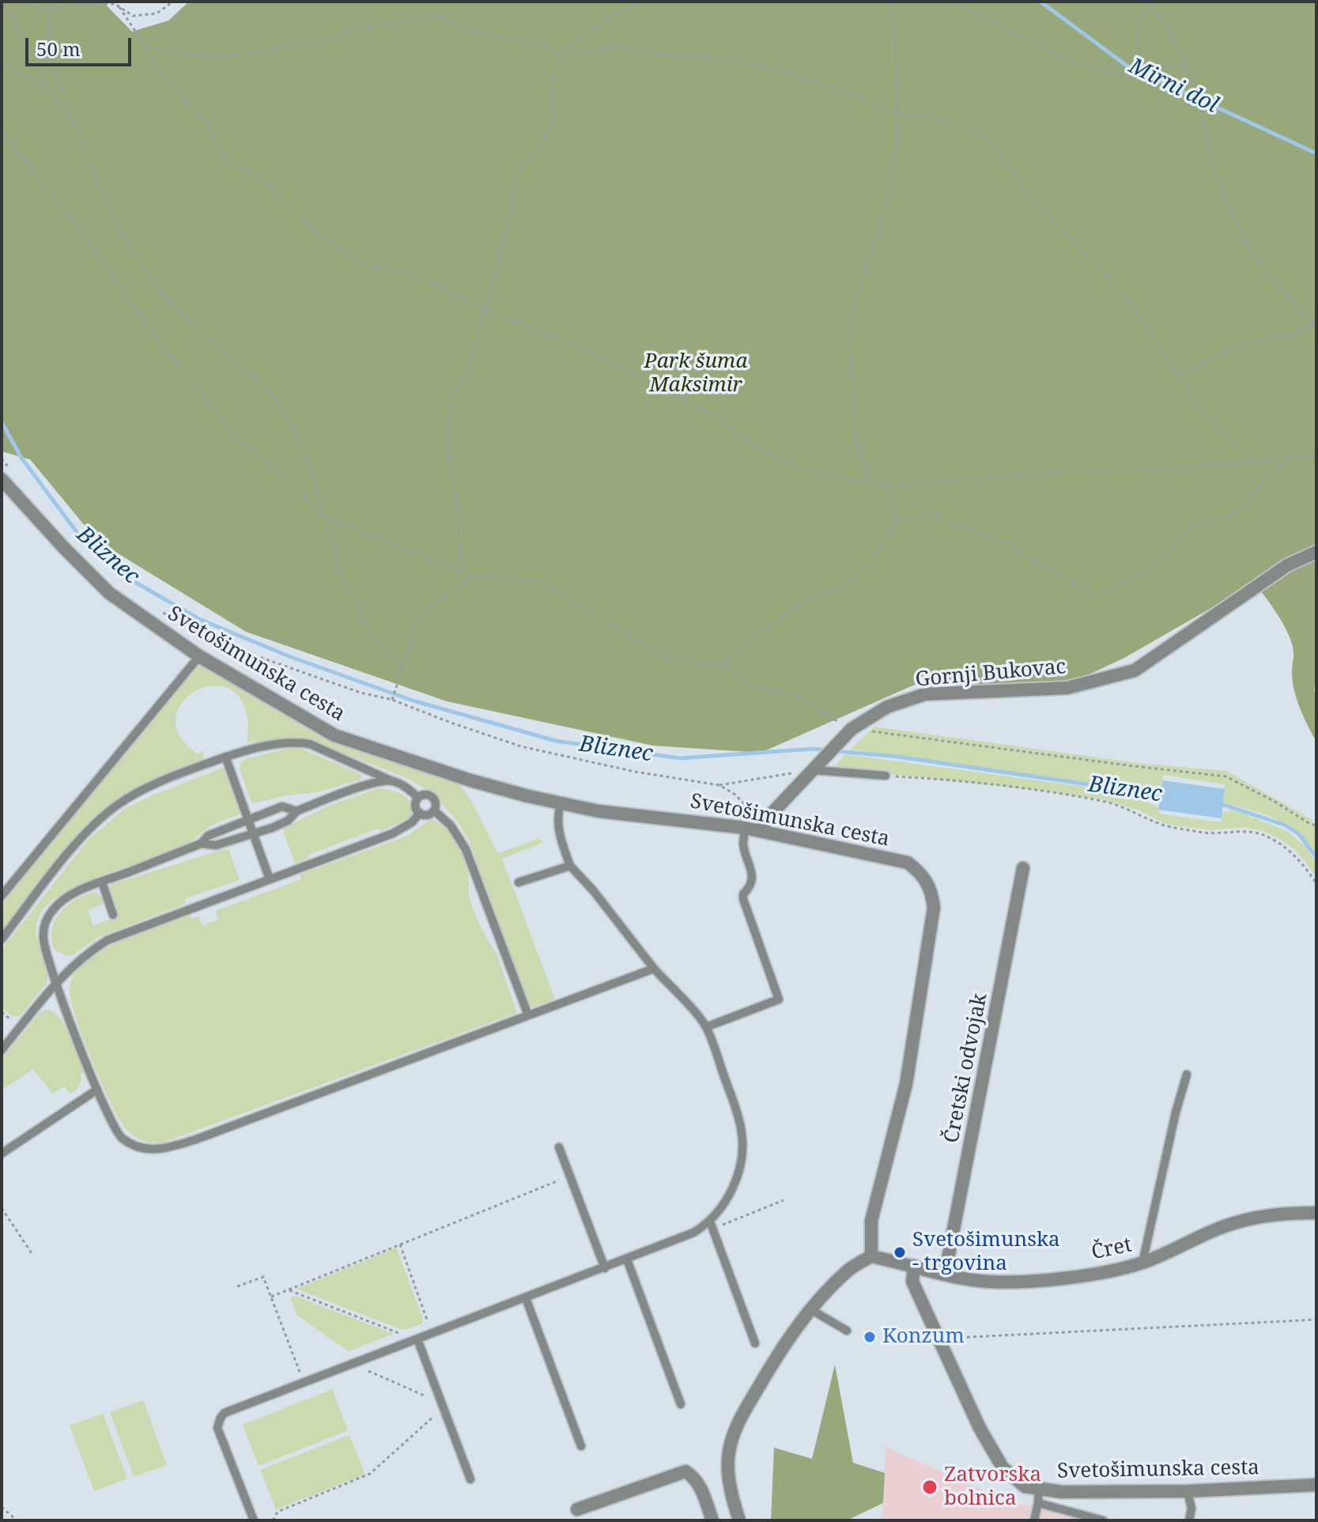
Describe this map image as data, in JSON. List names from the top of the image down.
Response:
{
  "streets": {
    "street": [
      "Svetošimunska cesta",
      "Gornji Bukovac",
      "Čretski odvojak",
      "Čret"
    ]
  },
  "crossings": [
    ["Svetošimunska cesta", "Gornji Bukovac"],
    ["Svetošimunska cesta", "Čret"],
    ["Čretski odvojak", "Čret"]
  ],
  "water": ["Mirni dol", "Bliznec"],
  "parks": ["Park šuma Maksimir"],
  "places": ["Svetošimunska - trgovina", "Konzum", "Zatvorska bolnica"],
  "scale_bar": "50 m"
}
